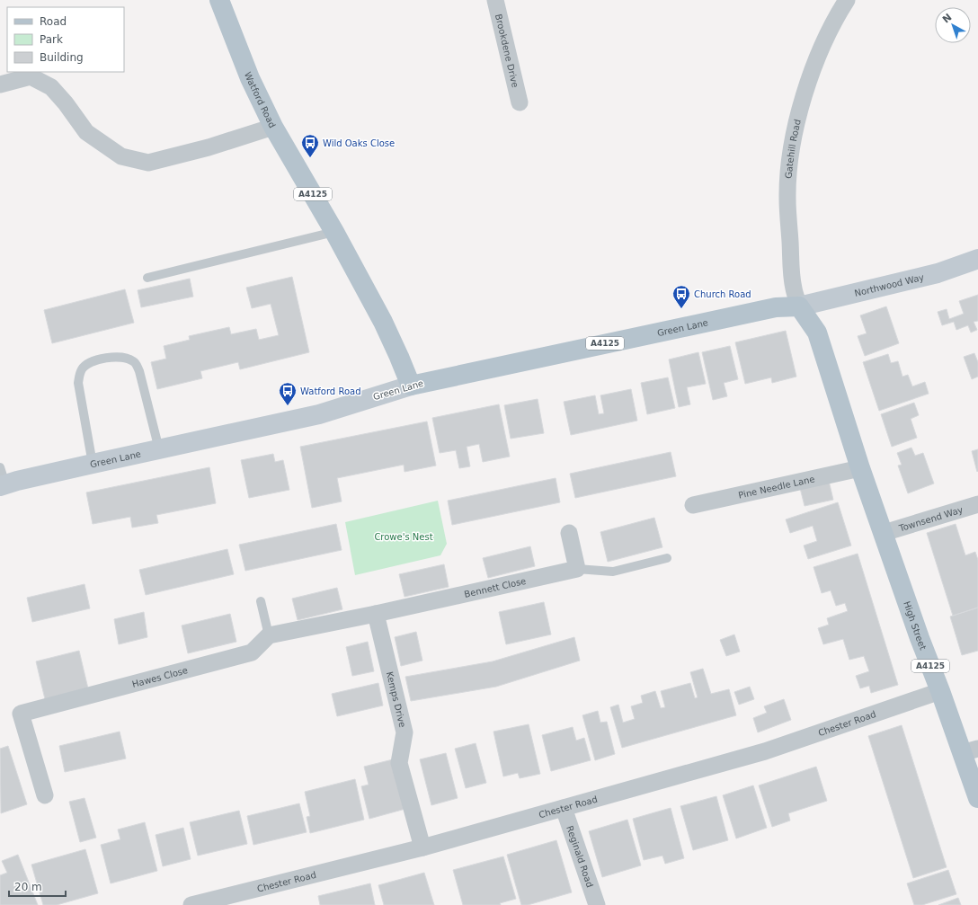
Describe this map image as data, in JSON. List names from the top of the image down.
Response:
{
  "streets": {
    "main road": [
      "Watford Road",
      "A4125",
      "Northwood Way",
      "Green Lane",
      "High Street"
    ],
    "street": [
      "Brookdene Drive",
      "Gatehill Road",
      "Pine Needle Lane",
      "Townsend Way",
      "Bennett Close",
      "Hawes Close",
      "Kemps Drive",
      "Chester Road",
      "Reginald Road"
    ]
  },
  "crossings": [
    ["Watford Road", "Green Lane"],
    ["Gatehill Road", "A4125"],
    ["Gatehill Road", "Northwood Way"],
    ["Gatehill Road", "Green Lane"],
    ["A4125", "Northwood Way"],
    ["A4125", "Green Lane"],
    ["A4125", "Pine Needle Lane"],
    ["A4125", "Townsend Way"],
    ["A4125", "High Street"],
    ["Northwood Way", "Green Lane"],
    ["Townsend Way", "High Street"],
    ["Bennett Close", "Kemps Drive"],
    ["High Street", "Chester Road"],
    ["Kemps Drive", "Chester Road"],
    ["Chester Road", "Reginald Road"]
  ],
  "parks": ["Crowe's Nest"],
  "places": {
    "bus stop": ["Wild Oaks Close", "Church Road", "Watford Road"]
  },
  "legend": ["Road", "Park", "Building"],
  "scale_bar": "20 m",
  "north": "top left"
}
